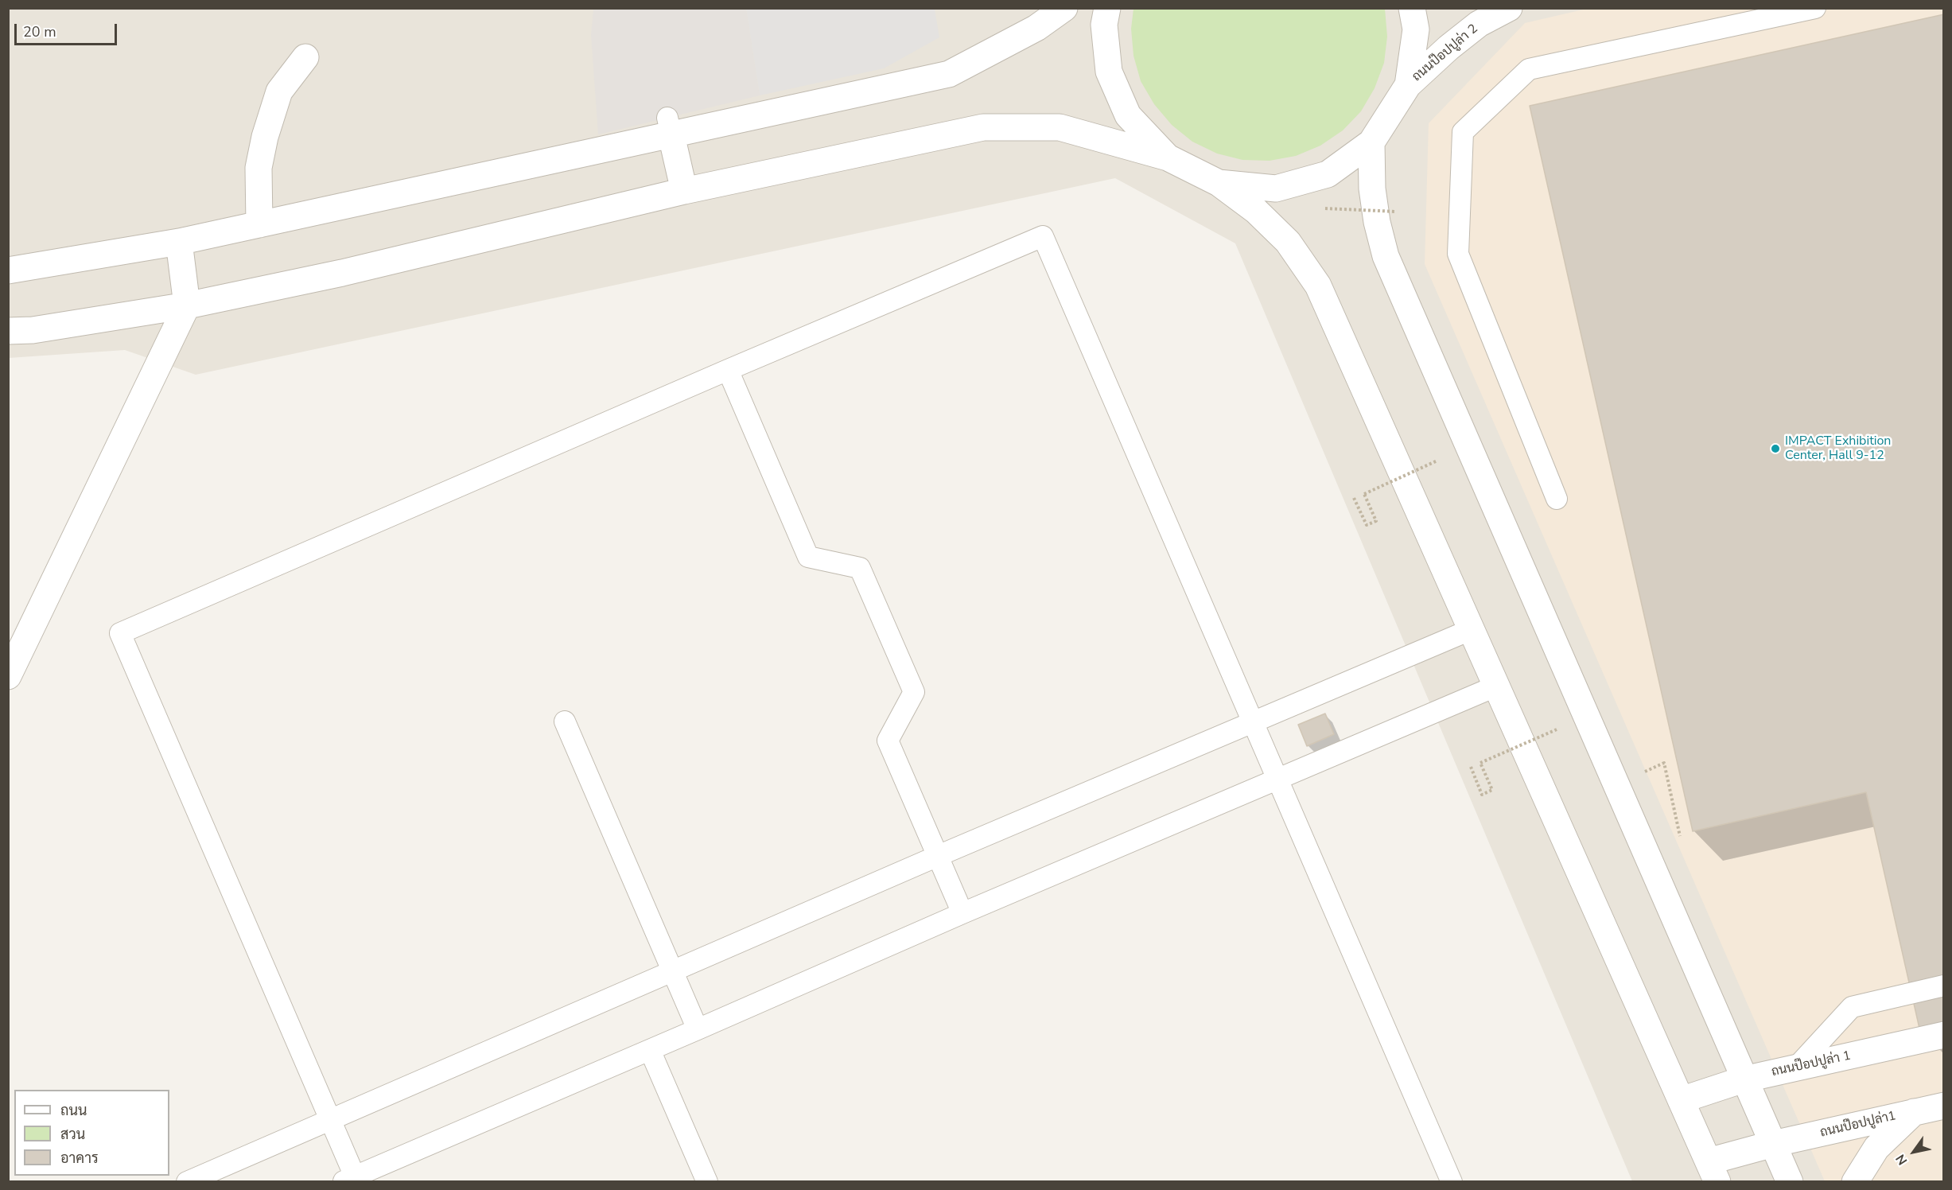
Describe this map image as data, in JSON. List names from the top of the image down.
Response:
{
  "streets": {
    "street": ["ถนนป๊อปปูล่า 2", "ถนนป๊อปปูล่า 1", "ถนนป๊อปปูล่า1"]
  },
  "places": ["IMPACT Exhibition Center, Hall 9-12"],
  "legend": ["ถนน", "สวน", "อาคาร"],
  "scale_bar": "20 m",
  "north": "bottom left"
}
